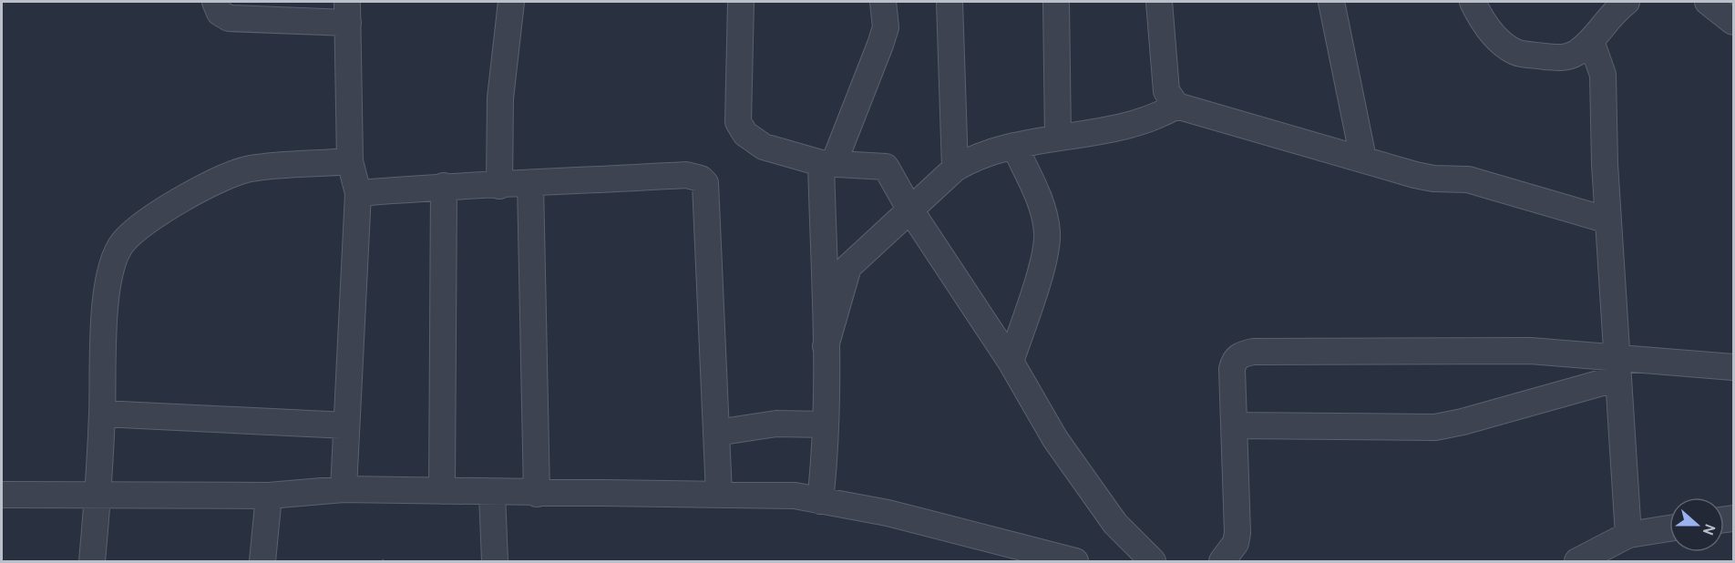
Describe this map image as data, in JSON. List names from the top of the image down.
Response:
{
  "north": "right"
}
